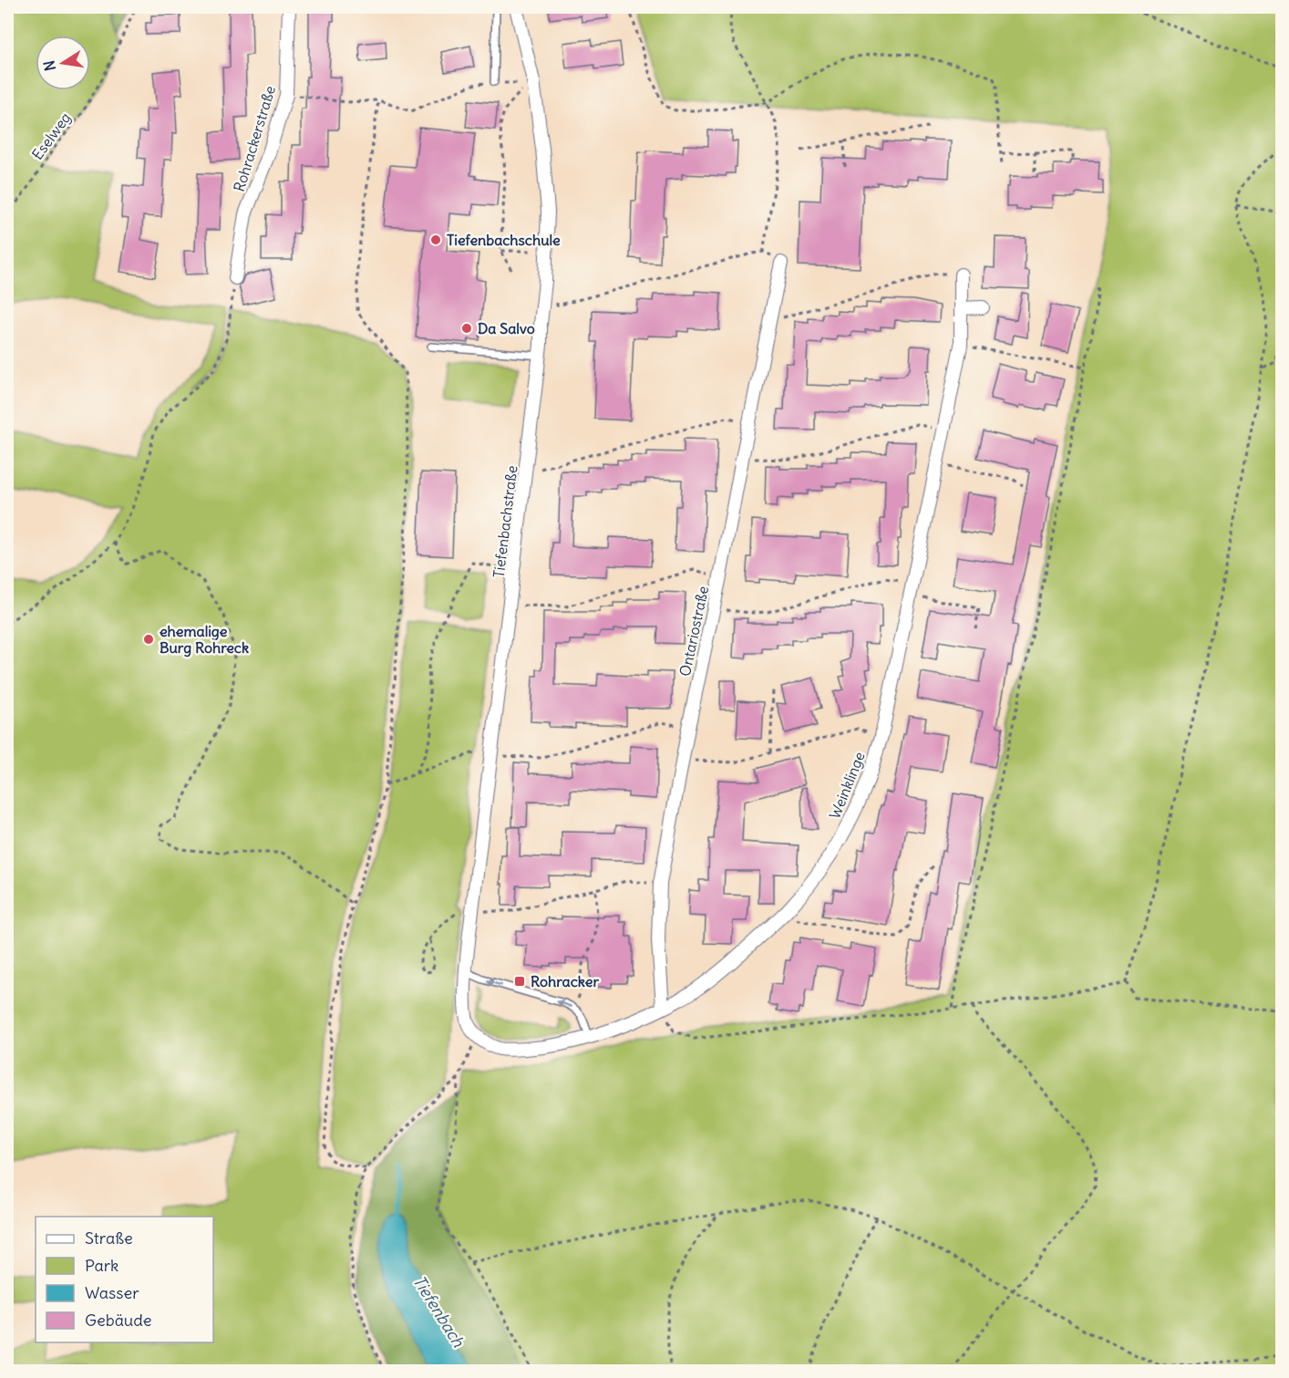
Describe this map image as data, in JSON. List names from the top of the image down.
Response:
{
  "streets": {
    "street": [
      "Rohrackerstraße",
      "Tiefenbachstraße",
      "Ontariostraße",
      "Weinklinge"
    ],
    "path": ["Eselweg"]
  },
  "crossings": [
    ["Tiefenbachstraße", "Weinklinge"],
    ["Ontariostraße", "Weinklinge"]
  ],
  "water": ["Tiefenbach"],
  "places": {
    "other": ["Tiefenbachschule", "Da Salvo", "ehemalige Burg Rohreck"],
    "transit": ["Rohracker"]
  },
  "legend": [
    "Straße",
    "Park",
    "Wasser",
    "Gebäude"
  ],
  "north": "left"
}
